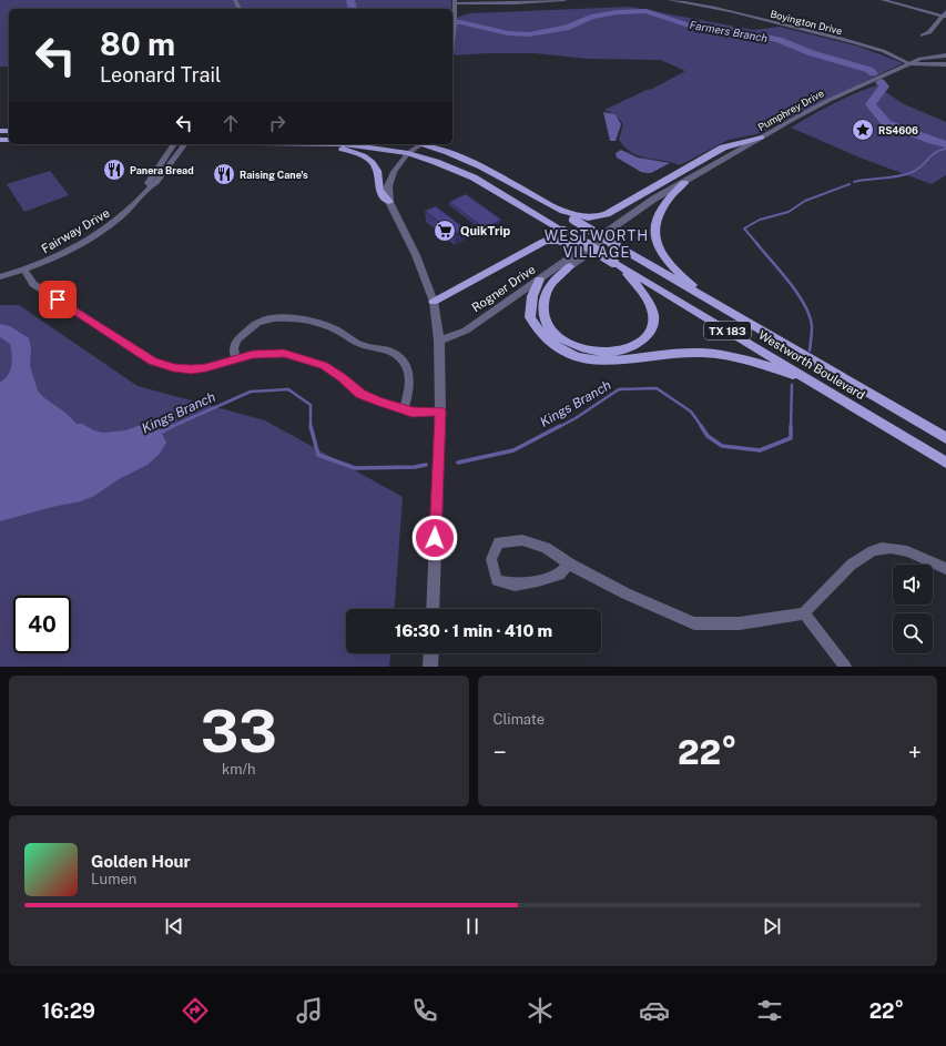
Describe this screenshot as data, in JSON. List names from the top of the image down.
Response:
{
  "streets": {
    "main road": ["TX 183", "Westworth Boulevard"],
    "street": [
      "Boyington Drive",
      "Pumphrey Drive",
      "Fairway Drive",
      "Rogner Drive"
    ]
  },
  "crossings": [
    ["Boyington Drive", "Pumphrey Drive"],
    ["Pumphrey Drive", "Rogner Drive"]
  ],
  "districts": ["WESTWORTH VILLAGE"],
  "water": ["Farmers Branch", "Kings Branch"],
  "places": {
    "place": ["RS4606"],
    "restaurant": ["Panera Bread", "Raising Cane's"],
    "supermarket": ["QuikTrip"]
  },
  "page": {
    "turn": ["80 m", "Leonard Trail"],
    "limit": "40",
    "trip": "16:30 · 1 min · 410 m",
    "tile": [
      ["33", "km/h"],
      "Climate"
    ],
    "heat": ["−", "22°", "+"],
    "song": ["Golden Hour", "Lumen"],
    "tabs": ["16:29", "22°"]
  }
}
